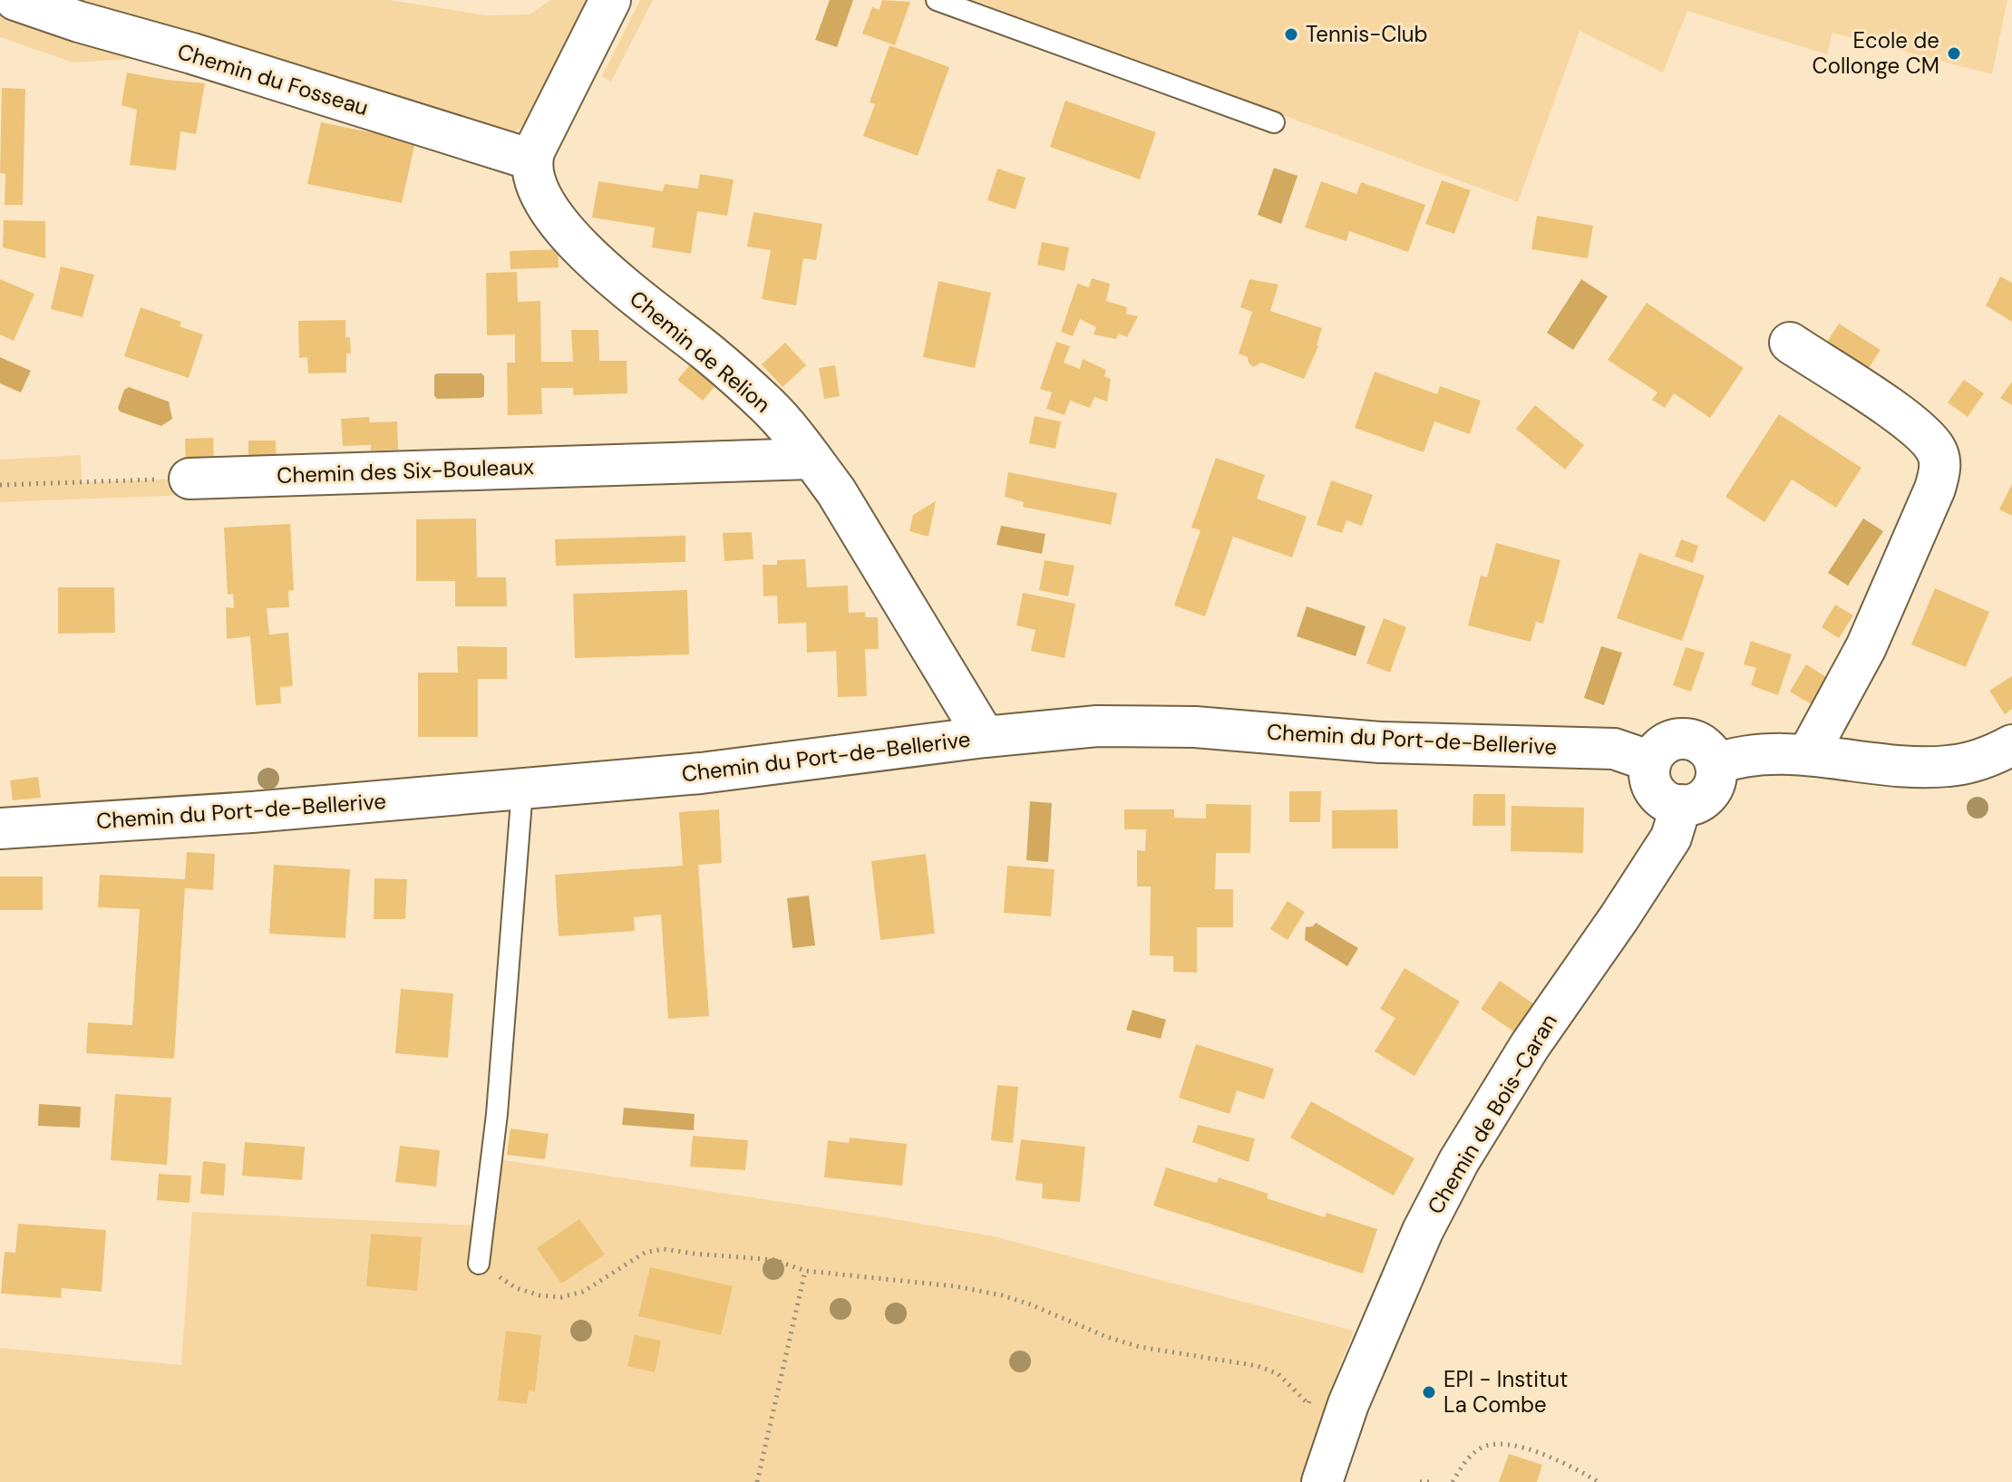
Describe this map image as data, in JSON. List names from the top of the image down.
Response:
{
  "streets": {
    "street": [
      "Chemin du Fosseau",
      "Chemin de Relion",
      "Chemin des Six-Bouleaux",
      "Chemin du Port-de-Bellerive",
      "Chemin de Bois-Caran"
    ]
  },
  "crossings": [
    ["Chemin du Fosseau", "Chemin de Relion"],
    ["Chemin de Relion", "Chemin des Six-Bouleaux"],
    ["Chemin de Relion", "Chemin du Port-de-Bellerive"],
    ["Chemin du Port-de-Bellerive", "Chemin de Bois-Caran"]
  ],
  "places": ["Tennis-Club", "Ecole de Collonge CM", "EPI - Institut La Combe"]
}
